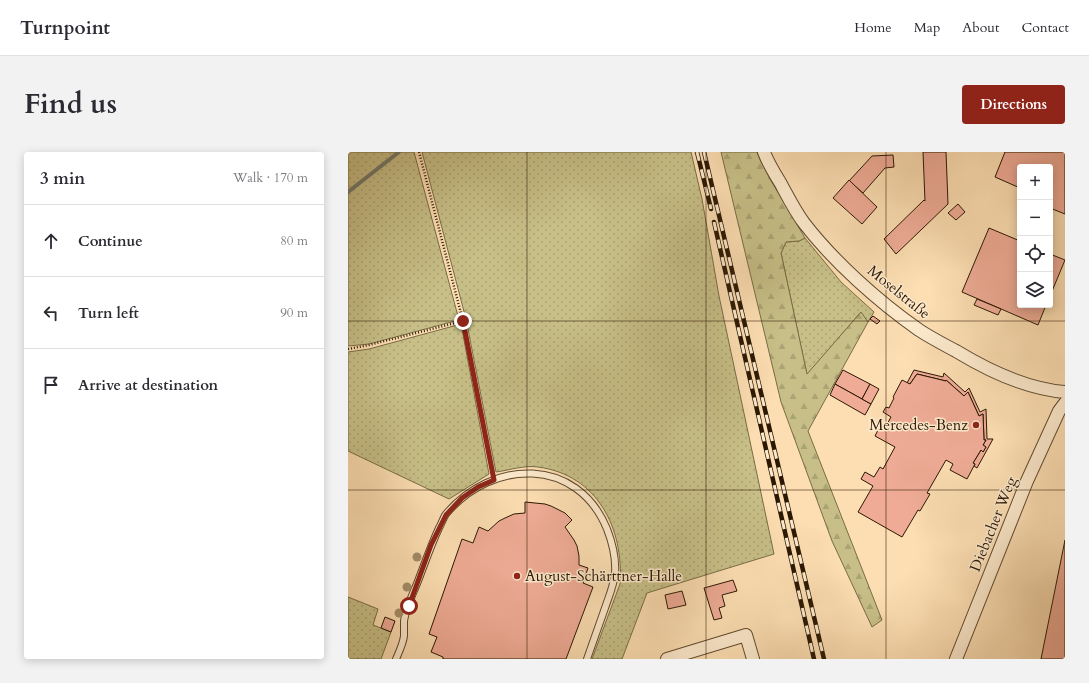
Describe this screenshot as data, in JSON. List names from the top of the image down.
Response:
{
  "streets": {
    "street": ["Moselstraße", "Diebacher Weg"]
  },
  "places": ["Mercedes-Benz", "August-Schärttner-Halle"],
  "page": {
    "header": "Turnpoint",
    "nav": [
      "Home",
      "Map",
      "About",
      "Contact"
    ],
    "title": "Find us",
    "buttons": "Directions",
    "heading": ["3 min", "Walk · 170 m"],
    "map_buttons": ["+", "−"],
    "list": [
      ["Continue", "80 m"],
      ["Turn left", "90 m"],
      "Arrive at destination"
    ]
  }
}
